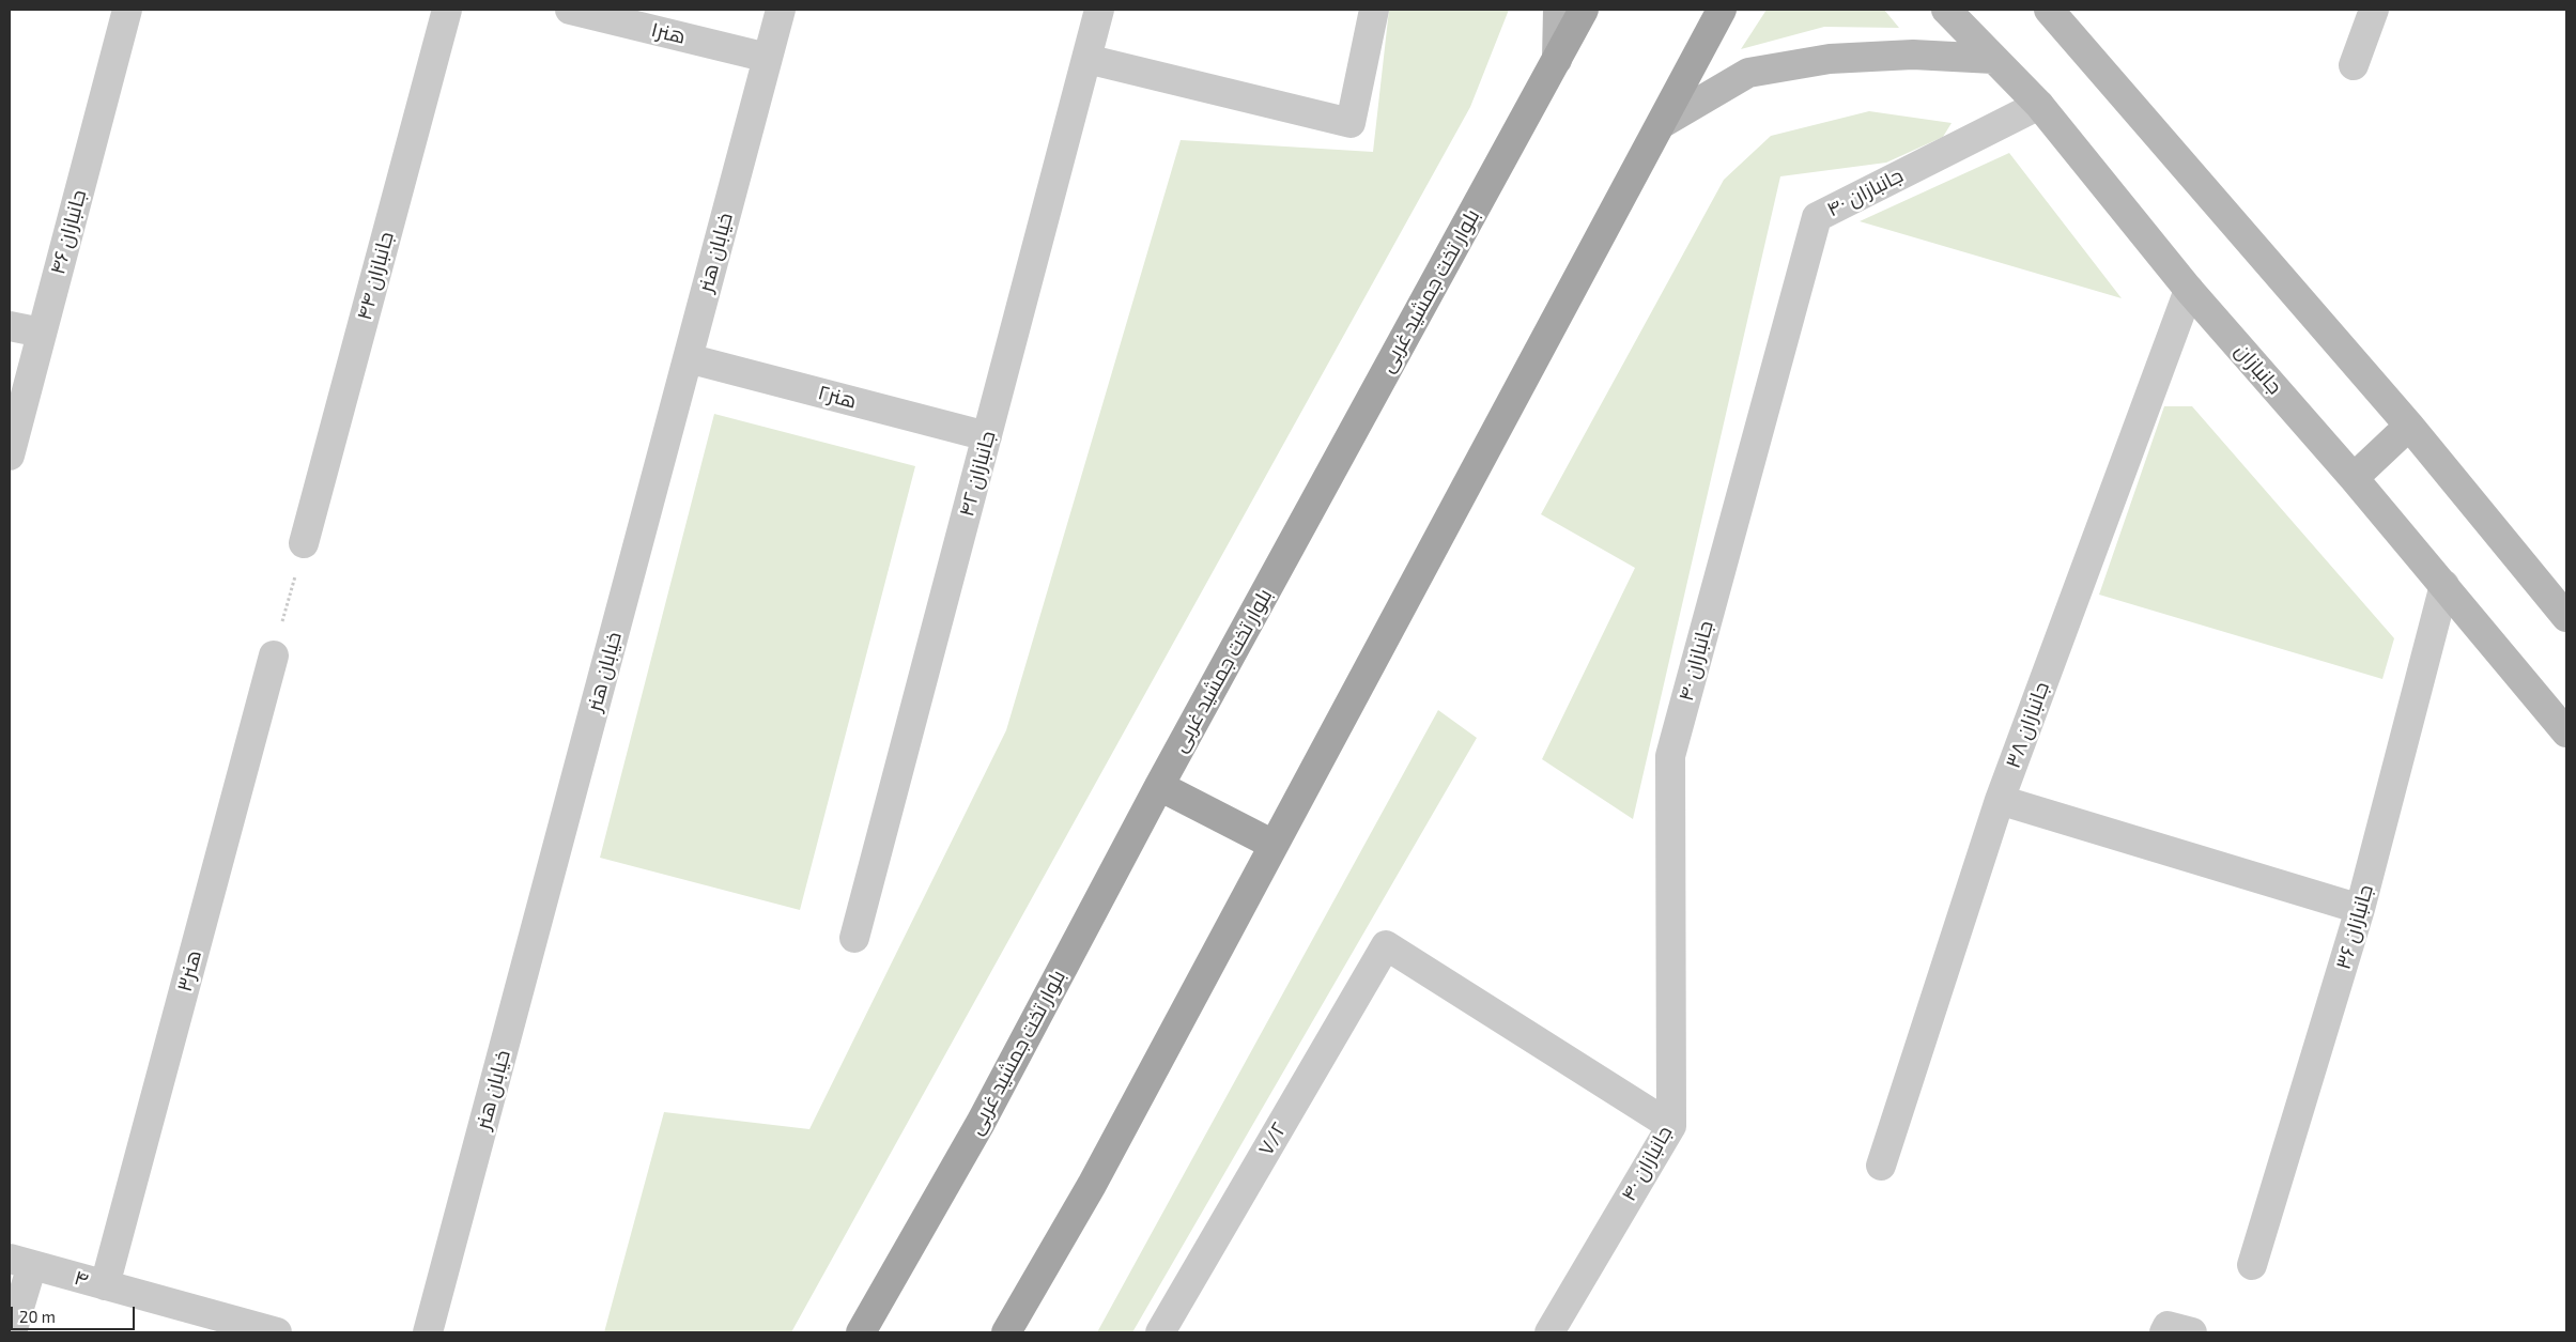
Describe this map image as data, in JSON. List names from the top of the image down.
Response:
{
  "streets": {
    "main road": ["بلوار تخت جمشید غربی"],
    "street": [
      "هنر۱",
      "۴۰ جانبازان",
      "۴۶ جانبازان",
      "خیابان هنر",
      "۴۴ جانبازان",
      "جانبازان",
      "هنر۲",
      "۴۲ جانبازان",
      "۳۸ جانبازان",
      "۳۶ جانبازان",
      "هنر۳",
      "۷/۲",
      "۴"
    ]
  },
  "crossings": [
    ["هنر۱", "خیابان هنر"],
    ["۴۰ جانبازان", "جانبازان"],
    ["۴۰ جانبازان", "۷/۲"],
    ["خیابان هنر", "هنر۲"],
    ["جانبازان", "۳۸ جانبازان"],
    ["جانبازان", "۳۶ جانبازان"],
    ["هنر۲", "۴۲ جانبازان"],
    ["هنر۳", "۴"]
  ],
  "scale_bar": "20 m"
}
